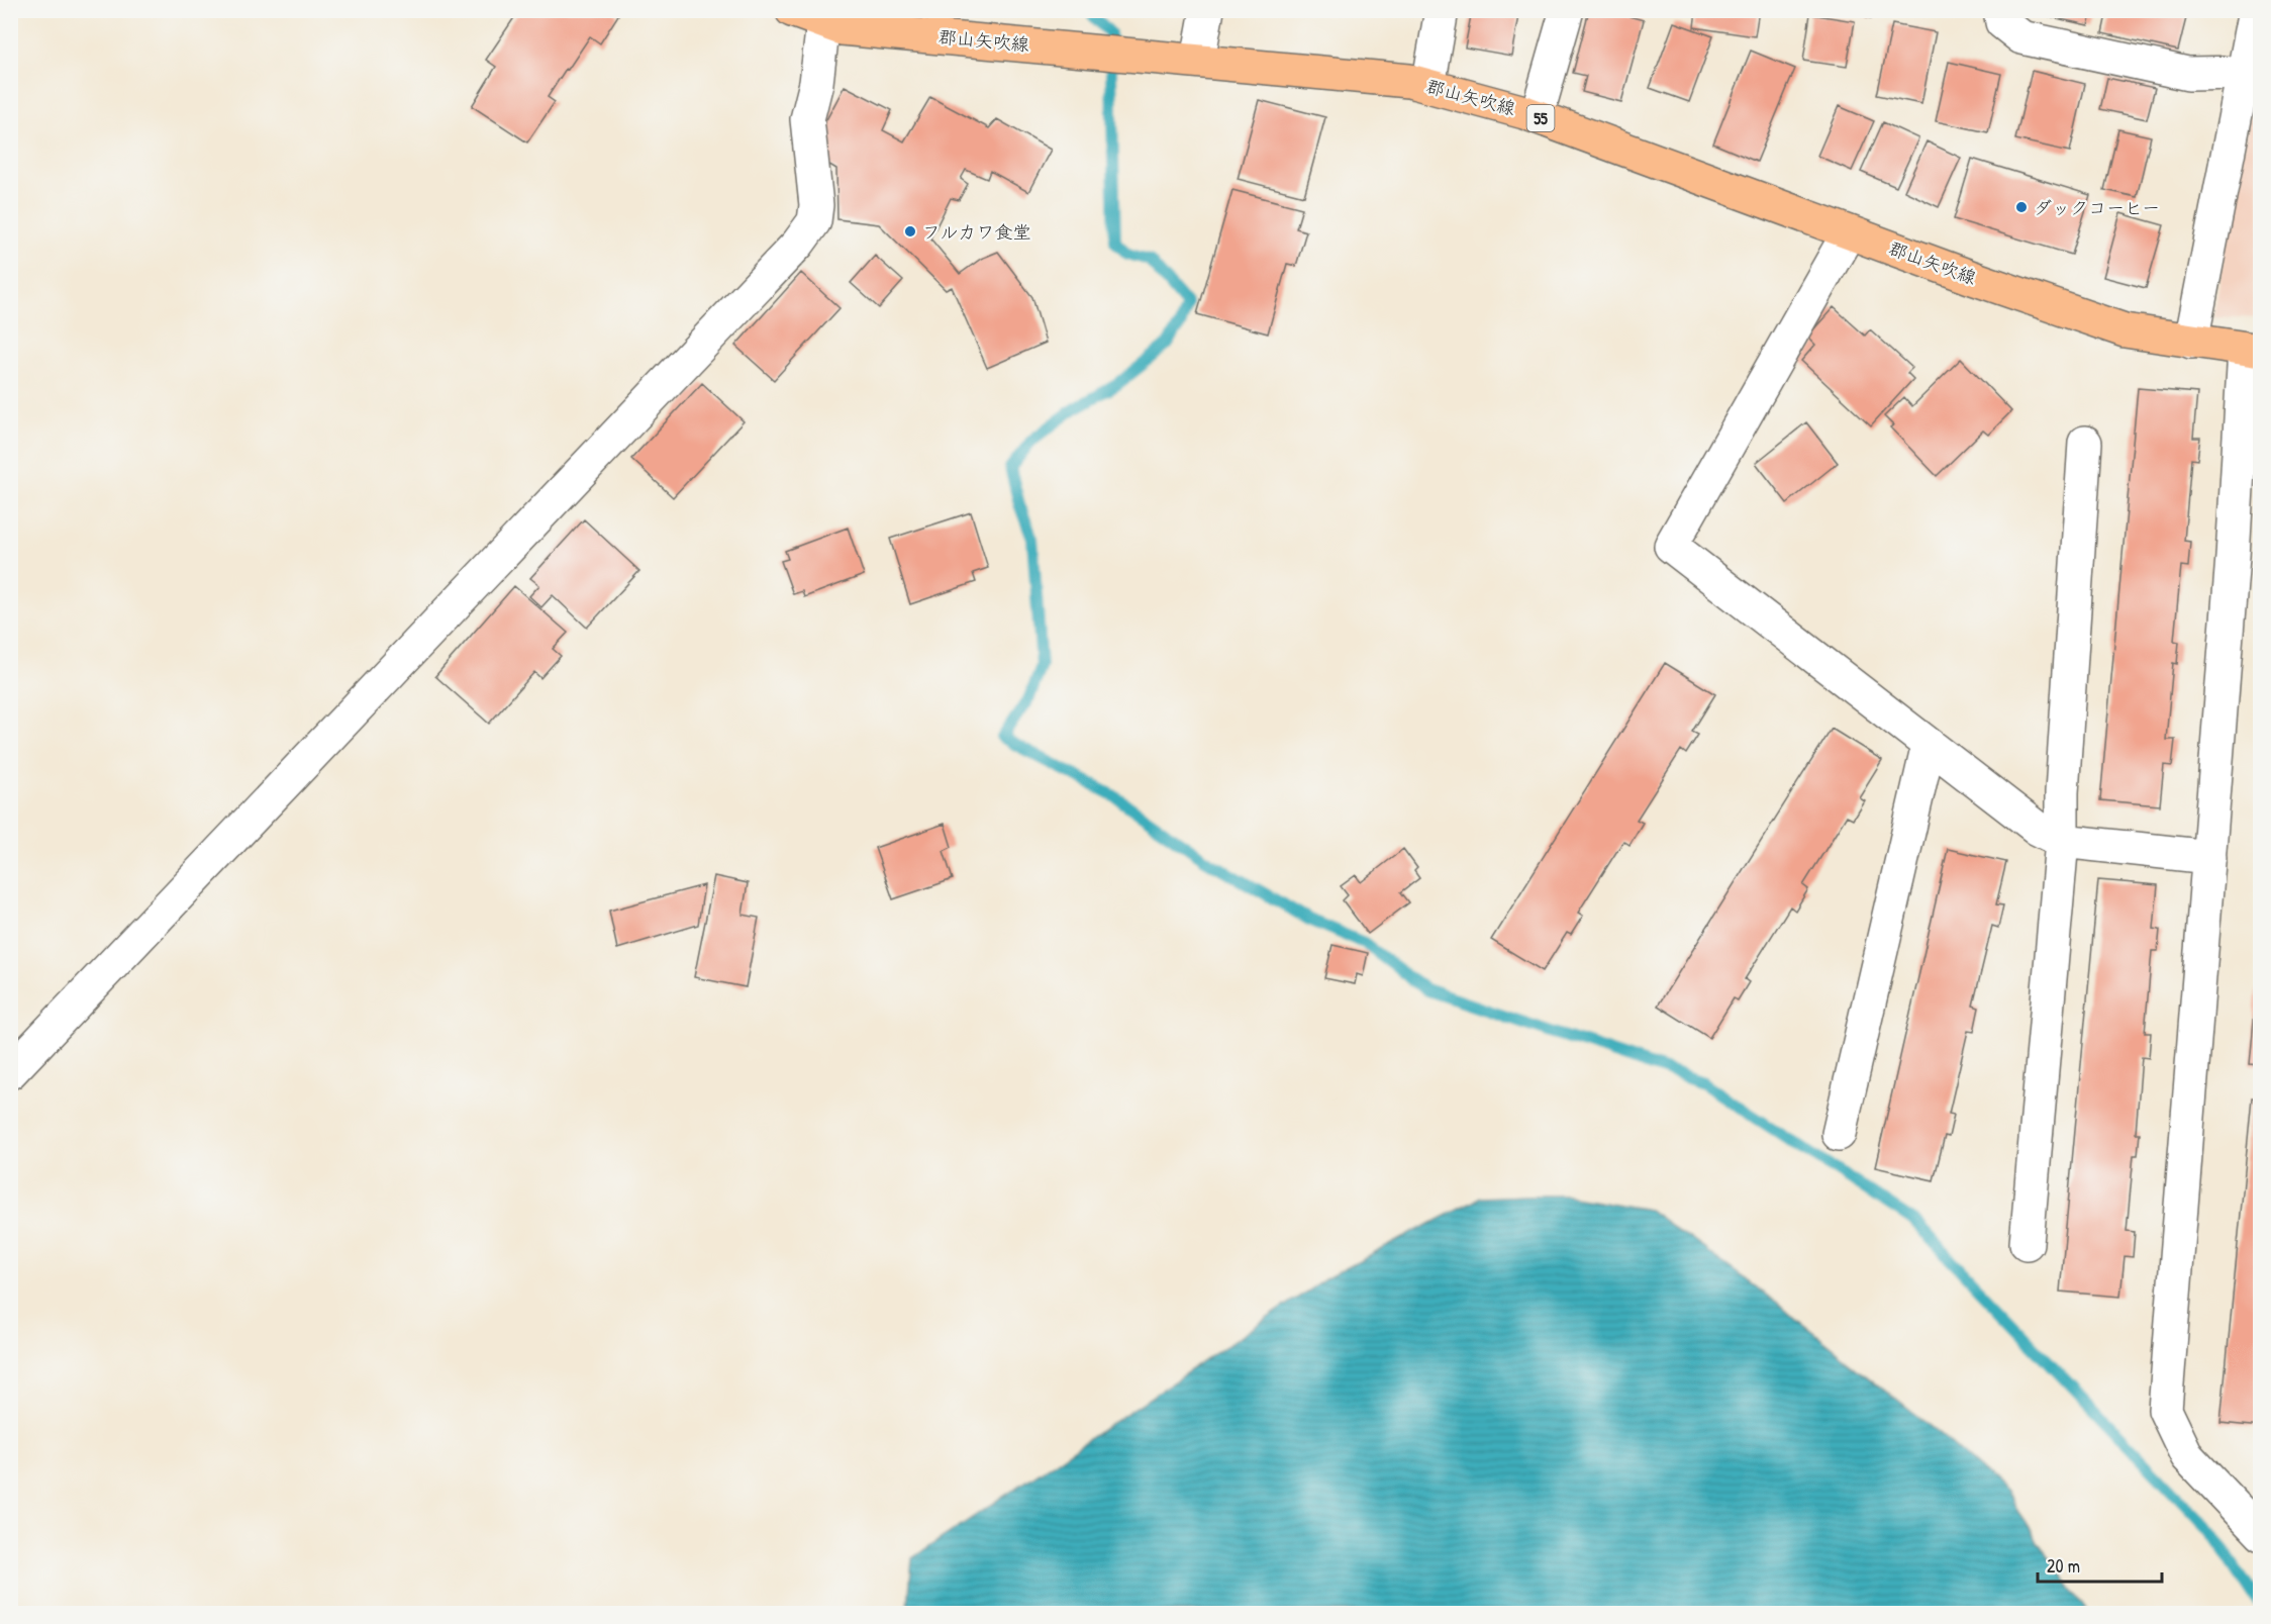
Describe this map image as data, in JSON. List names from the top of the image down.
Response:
{
  "streets": {
    "main road": ["郡山矢吹線", "55"]
  },
  "places": ["ダックコーヒー", "フルカワ食堂"],
  "scale_bar": "20 m"
}
